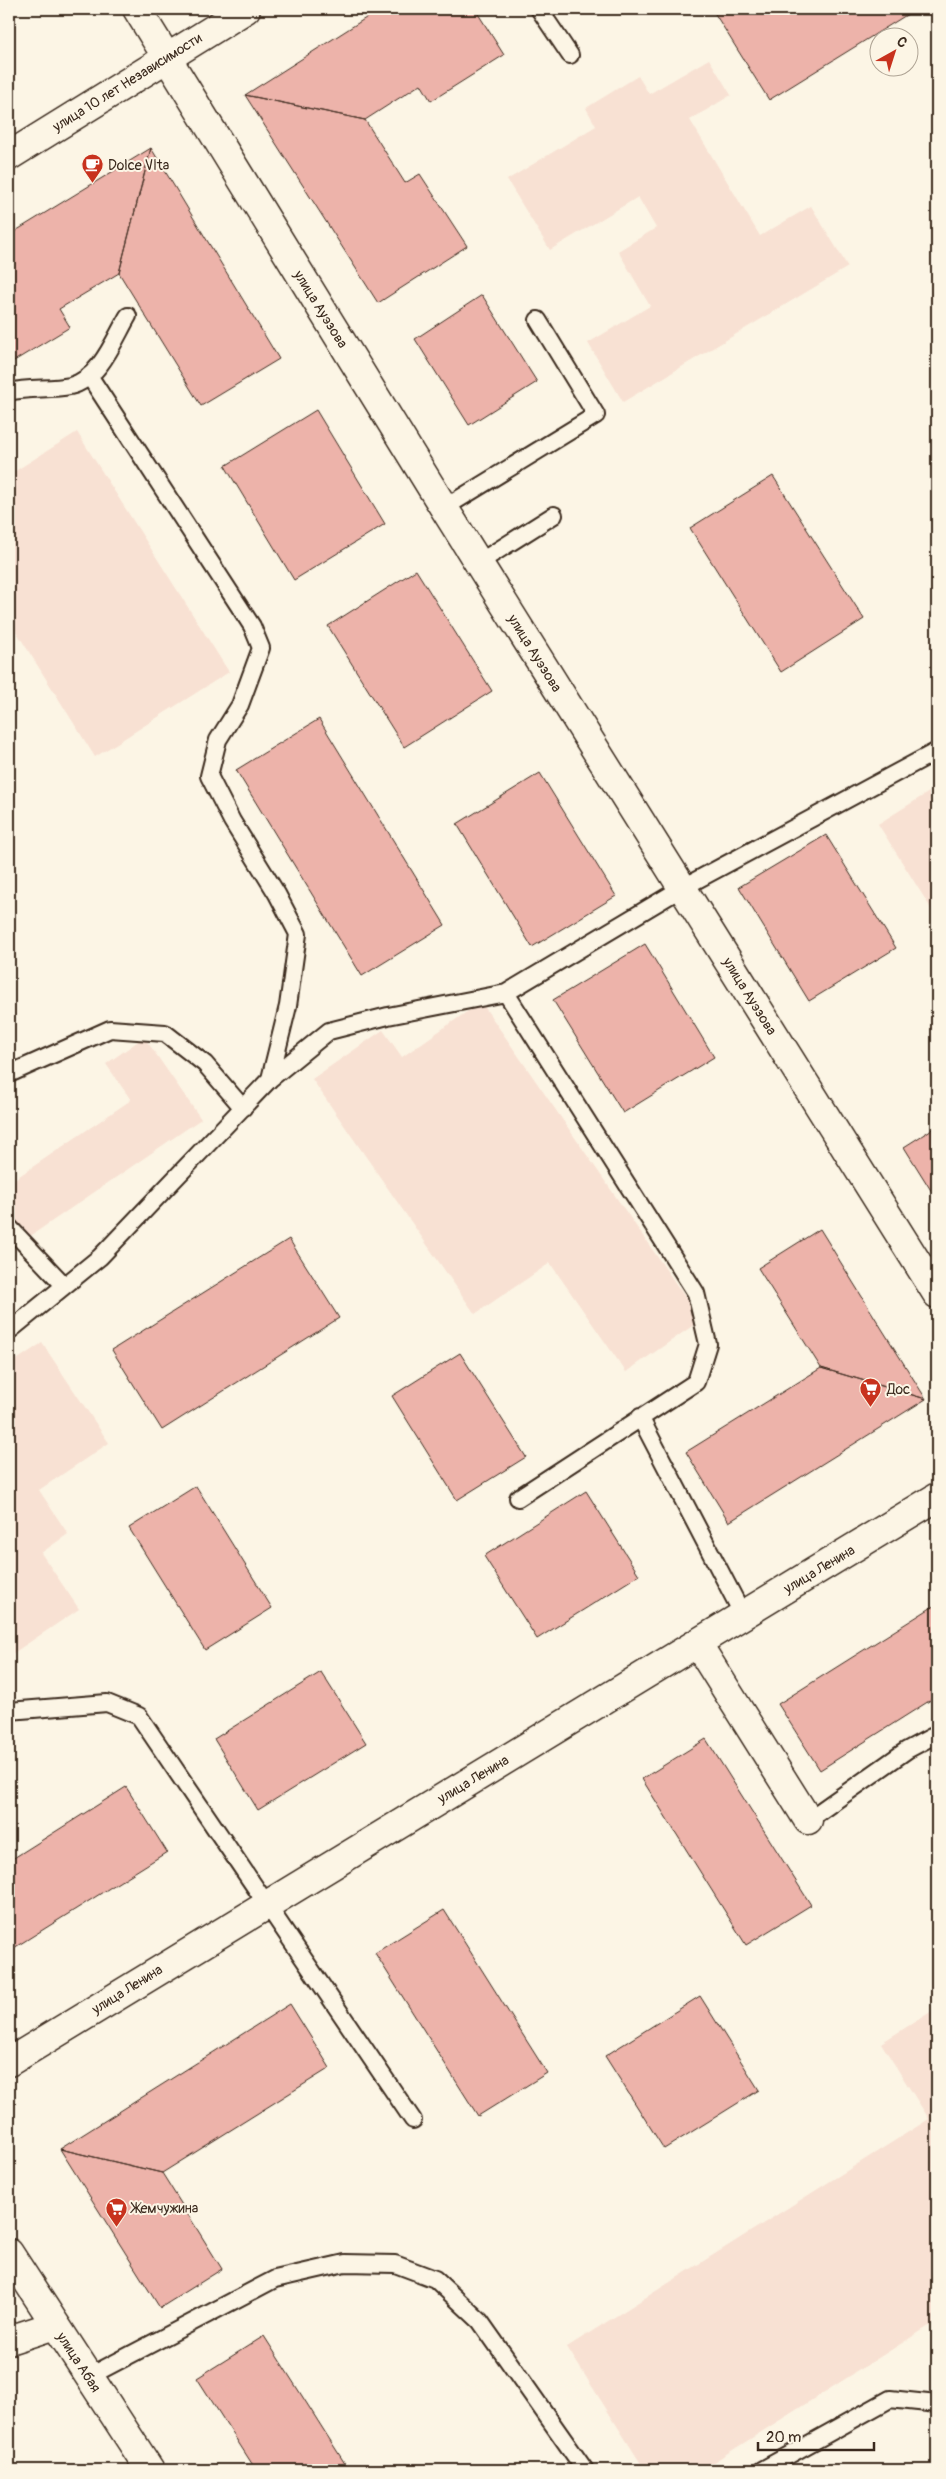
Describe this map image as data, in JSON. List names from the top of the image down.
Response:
{
  "streets": {
    "street": [
      "улица 10 лет Независимости",
      "улица Ауэзова",
      "улица Ленина",
      "улица Абая"
    ]
  },
  "crossings": [
    ["улица 10 лет Независимости", "улица Ауэзова"]
  ],
  "places": {
    "cafe": ["Dolce VIta"],
    "supermarket": ["Дос", "Жемчужина"]
  },
  "scale_bar": "20 m",
  "north": "top right"
}
